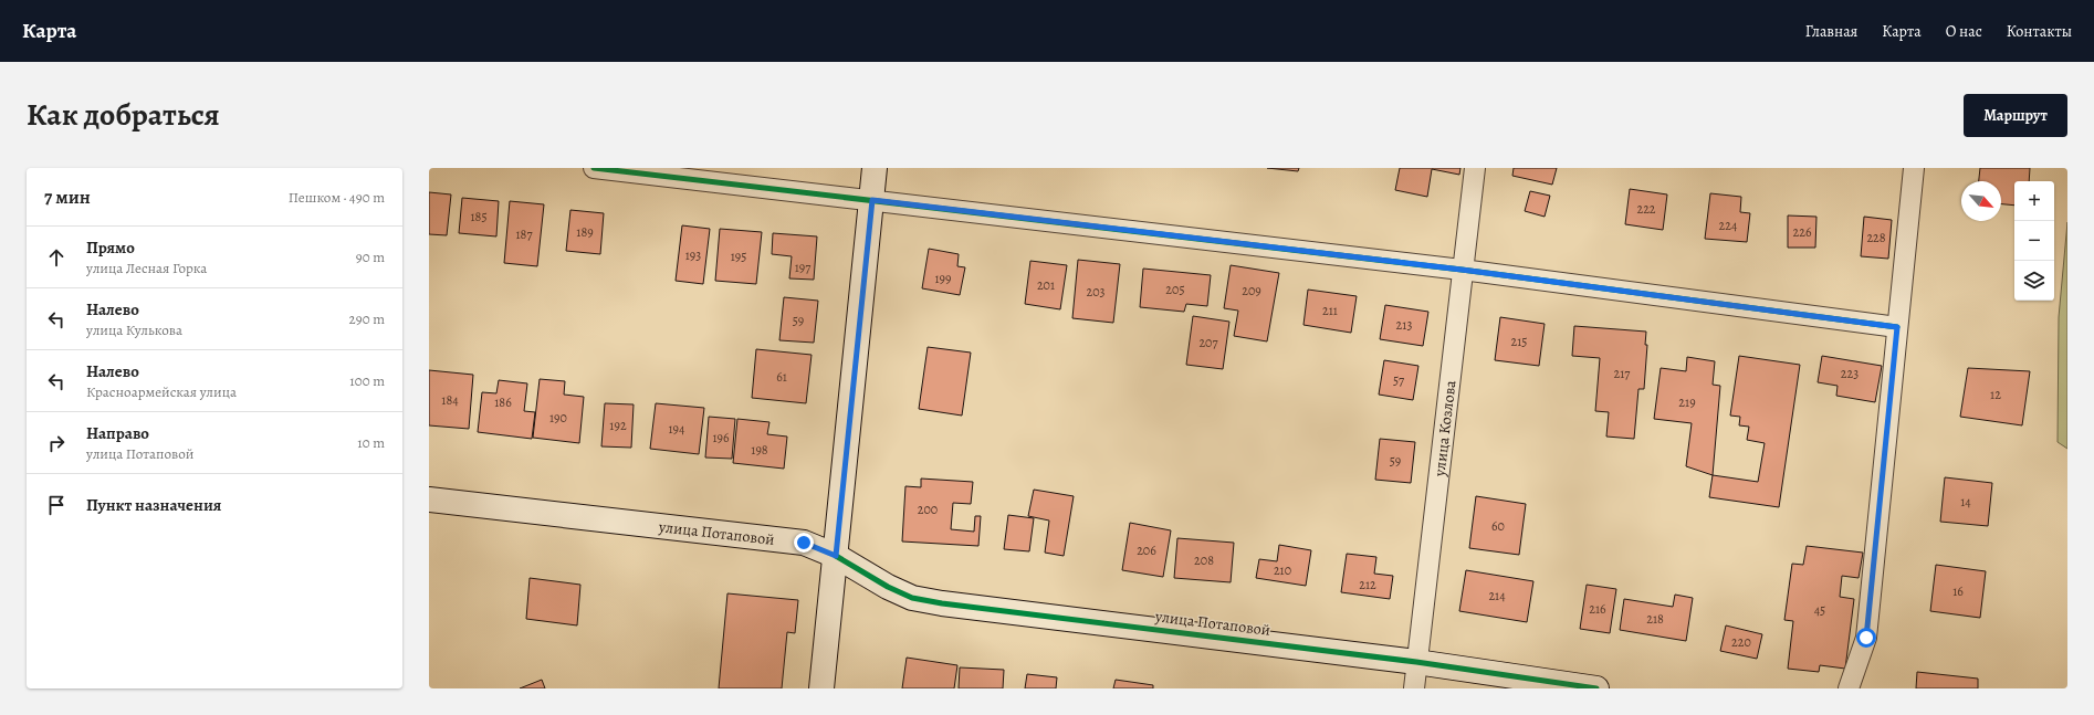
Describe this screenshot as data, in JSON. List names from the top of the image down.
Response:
{
  "streets": {
    "main road": ["улица Потаповой"],
    "street": ["улица Козлова"]
  },
  "crossings": [
    ["улица Козлова", "улица Потаповой"]
  ],
  "house_numbers": [
    "222",
    "185",
    "224",
    "189",
    "226",
    "187",
    "228",
    "193",
    "195",
    "197",
    "199",
    "201",
    "205",
    "209",
    "203",
    "211",
    "59",
    "213",
    "215",
    "207",
    "217",
    "223",
    "61",
    "57",
    "12",
    "184",
    "186",
    "219",
    "190",
    "192",
    "194",
    "196",
    "198",
    "59",
    "14",
    "200",
    "60",
    "206",
    "208",
    "210",
    "212",
    "16",
    "214",
    "216",
    "45",
    "218",
    "220"
  ],
  "north": "bottom right",
  "page": {
    "header": "Карта",
    "nav": [
      "Главная",
      "Карта",
      "О нас",
      "Контакты"
    ],
    "title": "Как добраться",
    "buttons": "Маршрут",
    "heading": ["7 мин", "Пешком · 490 m"],
    "map_buttons": ["+", "−"],
    "list": [
      ["Прямо", "улица Лесная Горка", "90 m"],
      ["Налево", "улица Кулькова", "290 m"],
      ["Налево", "Красноармейская улица", "100 m"],
      ["Направо", "улица Потаповой", "10 m"],
      "Пункт назначения"
    ]
  }
}
